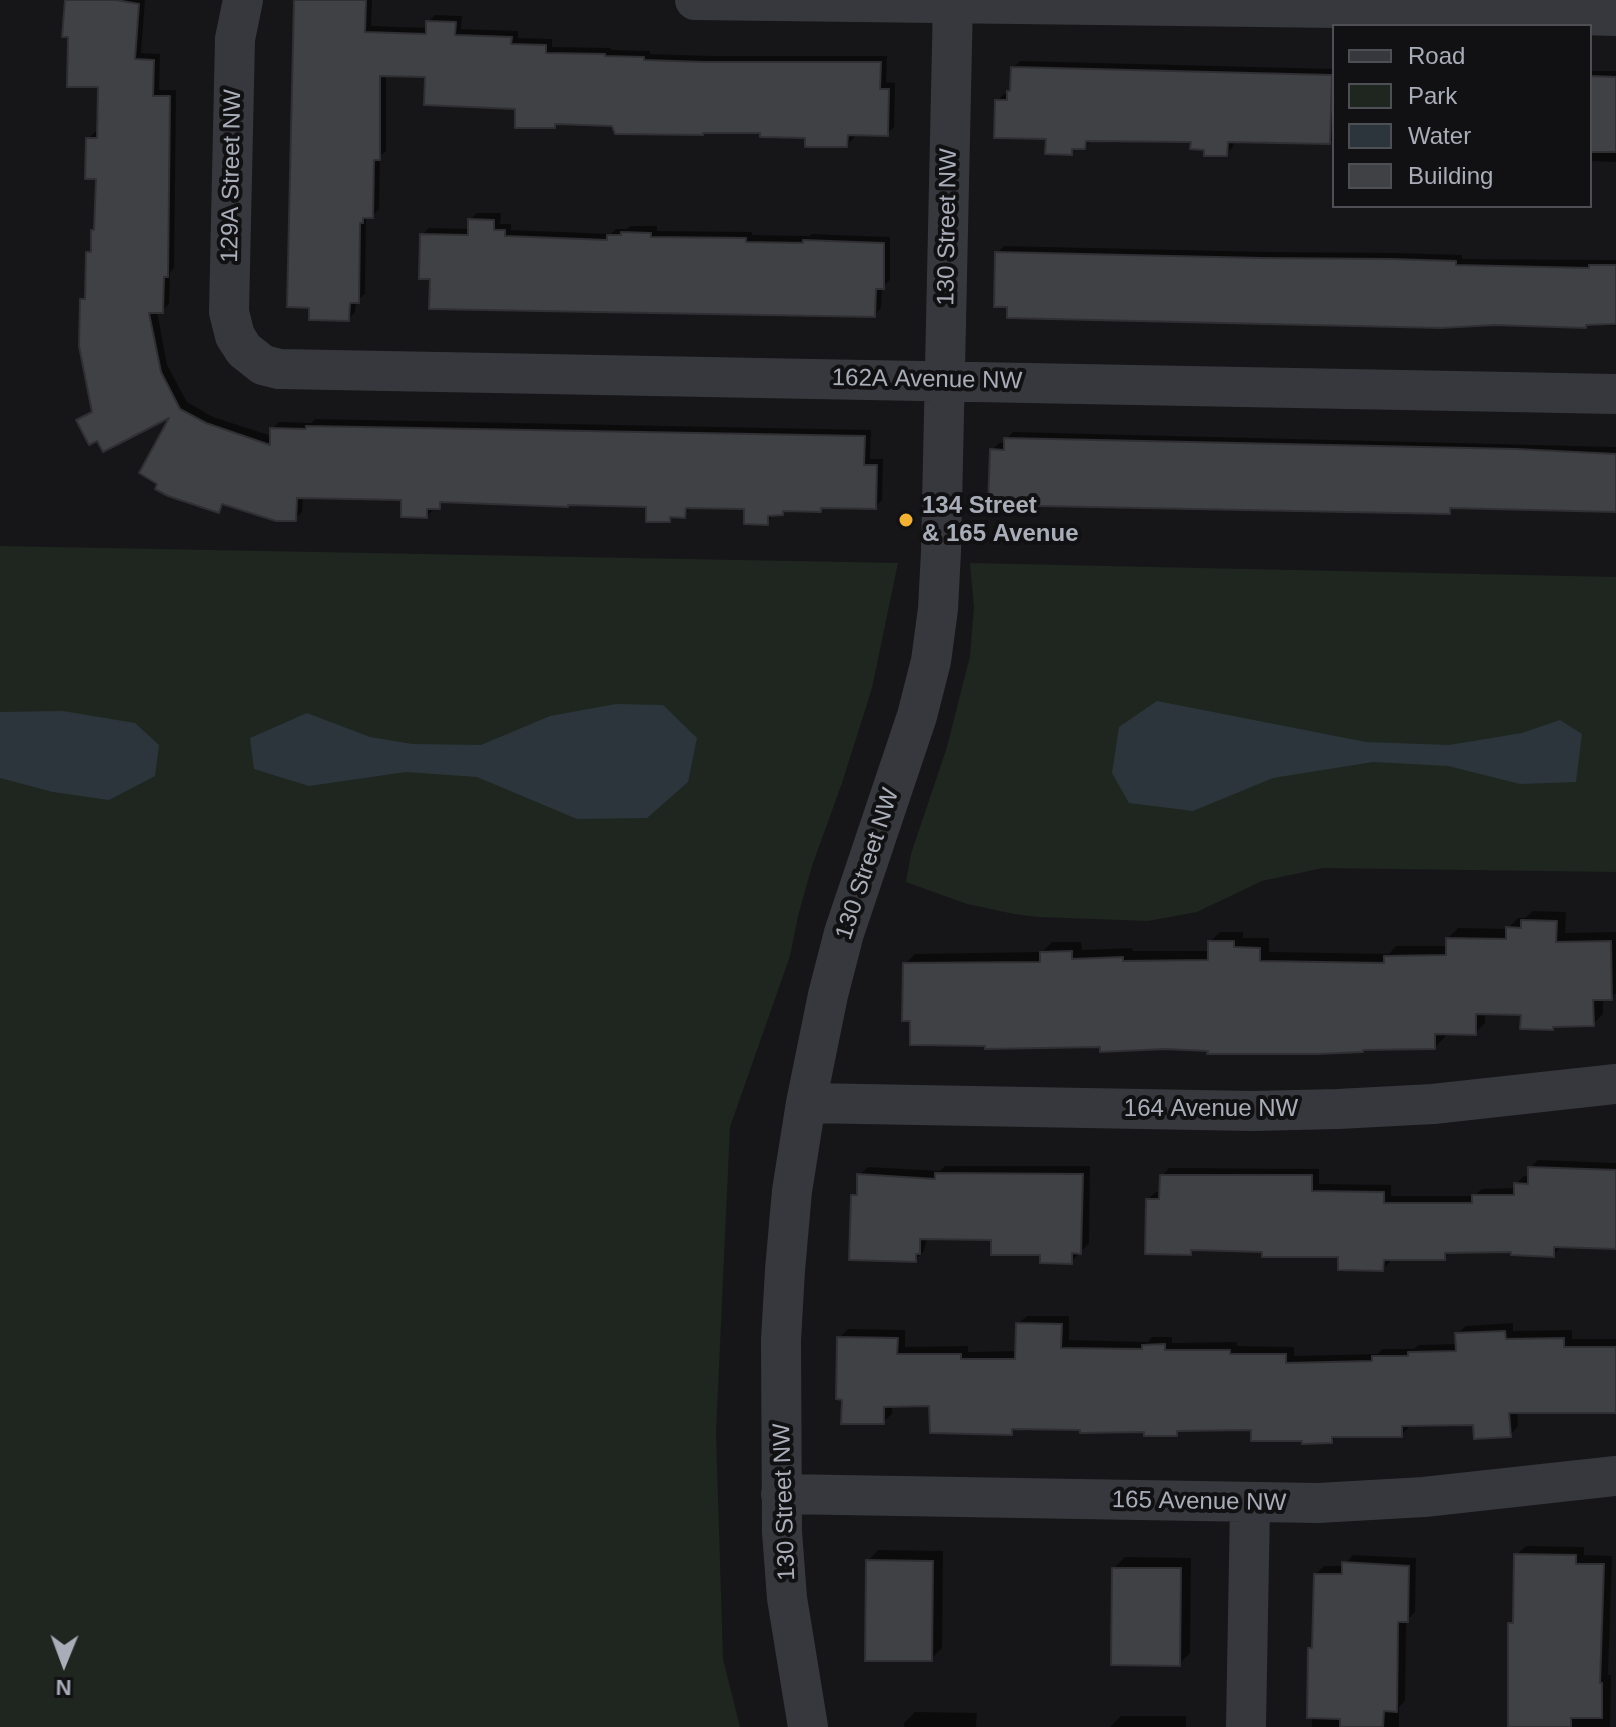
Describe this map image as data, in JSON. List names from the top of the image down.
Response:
{
  "streets": {
    "street": [
      "129A Street NW",
      "130 Street NW",
      "162A Avenue NW",
      "164 Avenue NW",
      "165 Avenue NW"
    ]
  },
  "crossings": [
    ["129A Street NW", "162A Avenue NW"],
    ["130 Street NW", "162A Avenue NW"],
    ["130 Street NW", "164 Avenue NW"],
    ["130 Street NW", "165 Avenue NW"]
  ],
  "places": ["134 Street & 165 Avenue"],
  "legend": [
    "Road",
    "Park",
    "Water",
    "Building"
  ],
  "north": "bottom"
}
